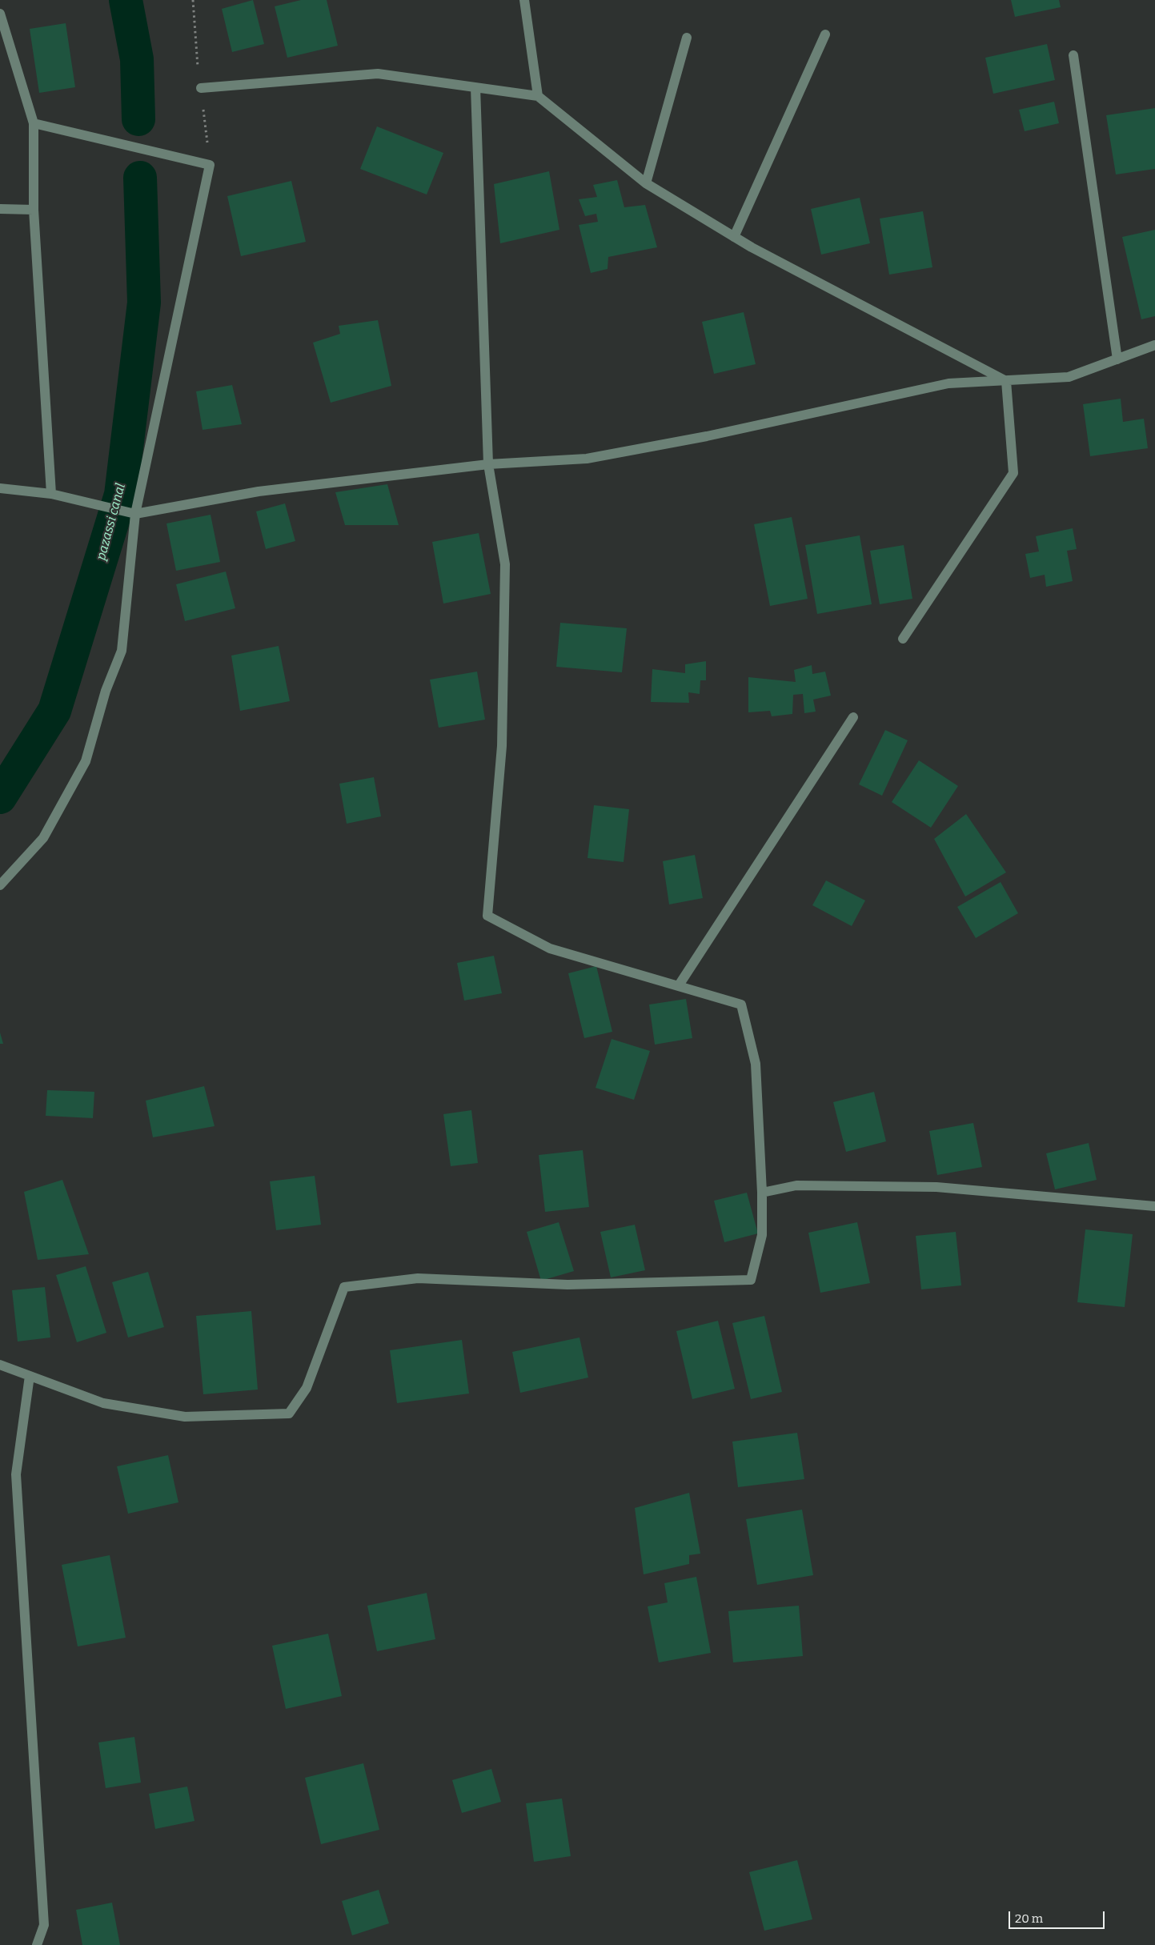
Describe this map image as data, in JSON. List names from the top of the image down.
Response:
{
  "water": ["pazassi canal"],
  "scale_bar": "20 m"
}
